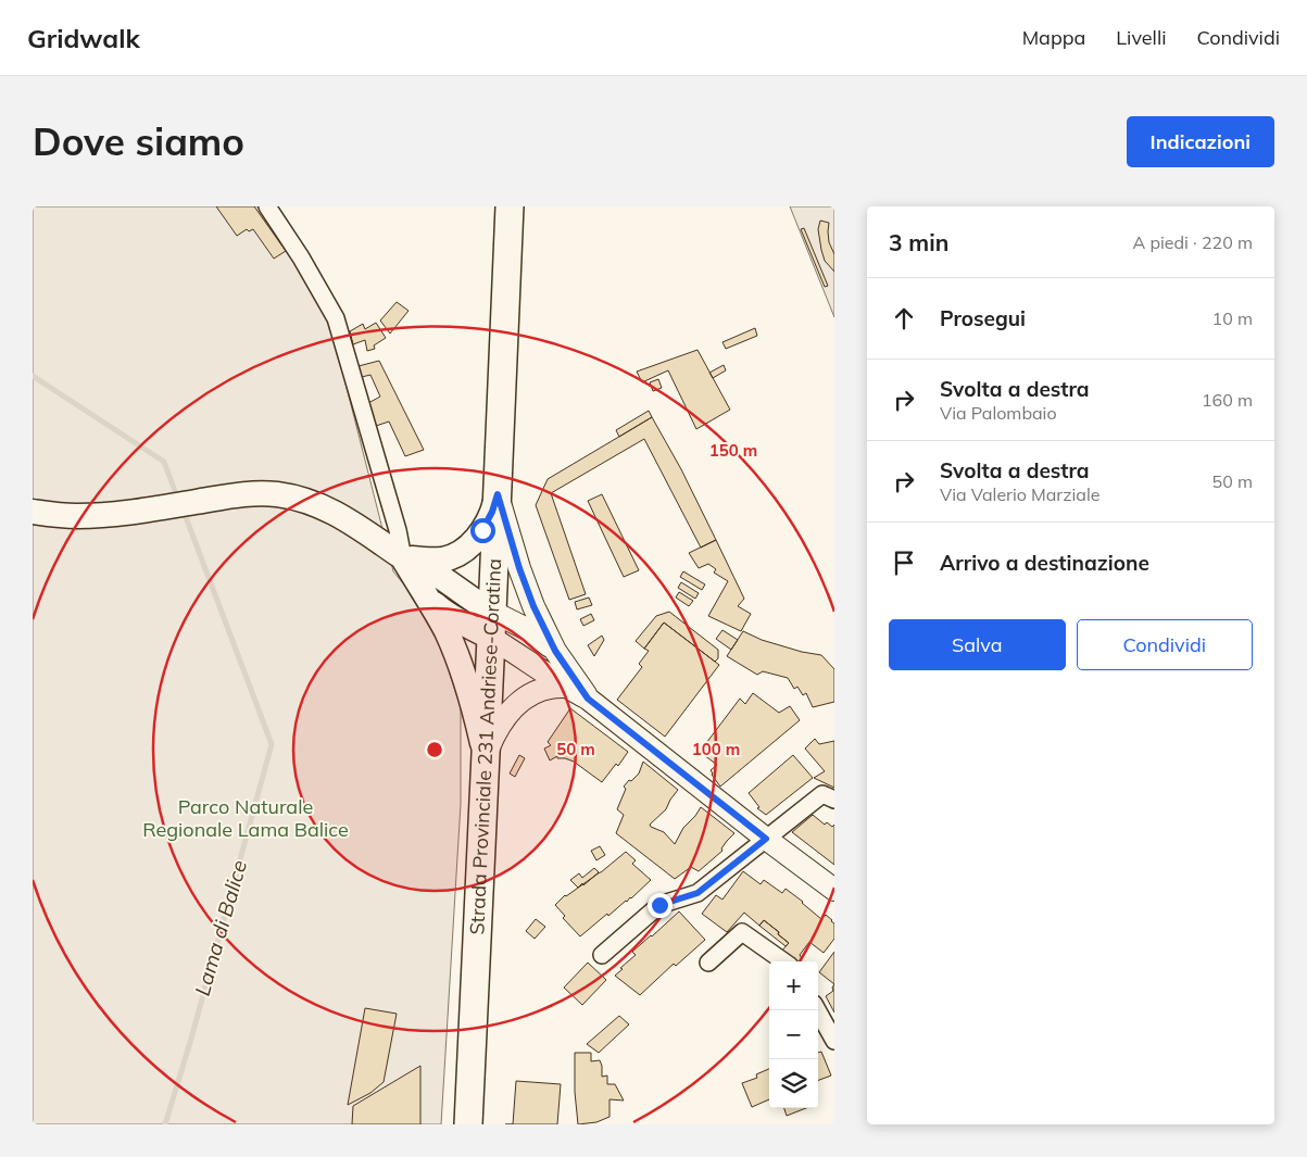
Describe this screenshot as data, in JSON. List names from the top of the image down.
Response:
{
  "streets": {
    "main road": ["Strada Provinciale 231 Andriese-Coratina"]
  },
  "water": ["Lama di Balice"],
  "parks": ["Parco Naturale Regionale Lama Balice"],
  "page": {
    "header": "Gridwalk",
    "nav": ["Mappa", "Livelli", "Condividi"],
    "buttons": [
      "Indicazioni",
      ["Salva", "Condividi"]
    ],
    "title": "Dove siamo",
    "heading": ["3 min", "A piedi · 220 m"],
    "list": [
      ["Prosegui", "10 m"],
      ["Svolta a destra", "Via Palombaio", "160 m"],
      ["Svolta a destra", "Via Valerio Marziale", "50 m"],
      "Arrivo a destinazione"
    ],
    "map_buttons": ["+", "−"]
  },
  "rings": ["150 m", "50 m", "100 m"]
}
